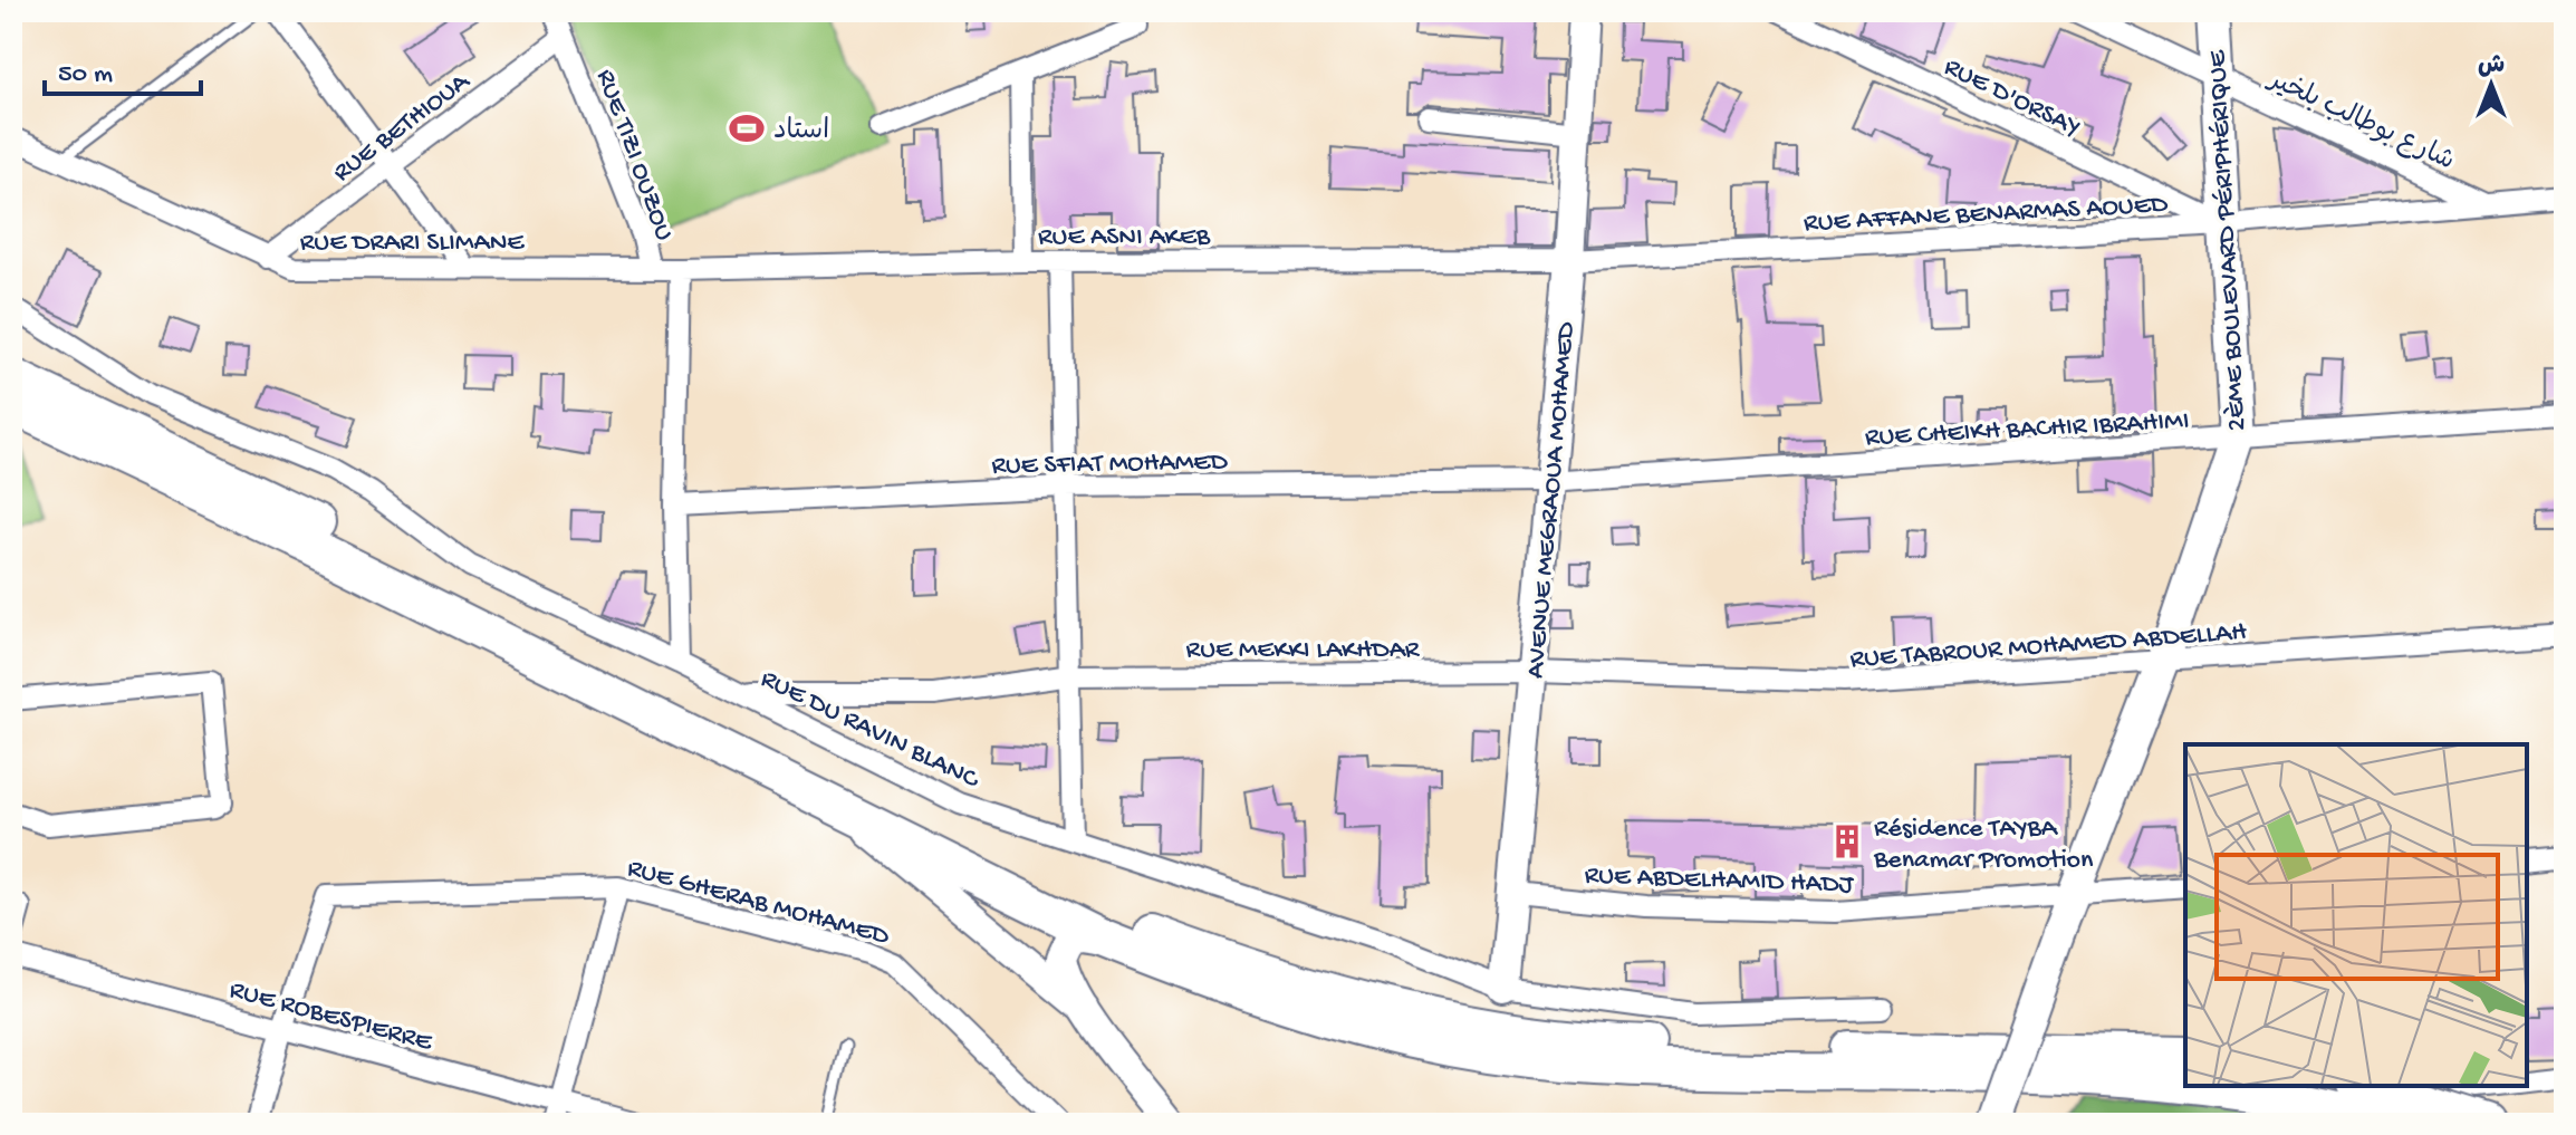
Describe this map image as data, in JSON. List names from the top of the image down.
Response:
{
  "streets": {
    "main road": ["2ÈME BOULEVARD PÉRIPHÉRIQUE"],
    "street": [
      "RUE D'ORSAY",
      "شارع بوطالب بلخير",
      "RUE BETHIOUA",
      "RUE TIZI OUZOU",
      "RUE AFFANE BENARMAS AOUED",
      "RUE ASNI AKEB",
      "RUE DRARI SLIMANE",
      "RUE CHEIKH BACHIR IBRAHIMI",
      "RUE SFIAT MOHAMED",
      "AVENUE MEGRAOUA MOHAMED",
      "RUE TABROUR MOHAMED ABDELLAH",
      "RUE MEKKI LAKHDAR",
      "RUE DU RAVIN BLANC",
      "RUE ABDELHAMID HADJ",
      "RUE GHERAB MOHAMED",
      "RUE ROBESPIERRE"
    ]
  },
  "crossings": [
    ["RUE D'ORSAY", "RUE AFFANE BENARMAS AOUED"],
    ["RUE D'ORSAY", "2ÈME BOULEVARD PÉRIPHÉRIQUE"],
    ["شارع بوطالب بلخير", "RUE AFFANE BENARMAS AOUED"],
    ["شارع بوطالب بلخير", "2ÈME BOULEVARD PÉRIPHÉRIQUE"],
    ["RUE BETHIOUA", "RUE TIZI OUZOU"],
    ["RUE BETHIOUA", "RUE DRARI SLIMANE"],
    ["RUE TIZI OUZOU", "RUE DRARI SLIMANE"],
    ["RUE AFFANE BENARMAS AOUED", "RUE ASNI AKEB"],
    ["RUE AFFANE BENARMAS AOUED", "2ÈME BOULEVARD PÉRIPHÉRIQUE"],
    ["RUE AFFANE BENARMAS AOUED", "AVENUE MEGRAOUA MOHAMED"],
    ["RUE ASNI AKEB", "RUE DRARI SLIMANE"],
    ["RUE ASNI AKEB", "AVENUE MEGRAOUA MOHAMED"],
    ["2ÈME BOULEVARD PÉRIPHÉRIQUE", "RUE CHEIKH BACHIR IBRAHIMI"],
    ["2ÈME BOULEVARD PÉRIPHÉRIQUE", "RUE TABROUR MOHAMED ABDELLAH"],
    ["2ÈME BOULEVARD PÉRIPHÉRIQUE", "RUE ABDELHAMID HADJ"],
    ["RUE CHEIKH BACHIR IBRAHIMI", "RUE SFIAT MOHAMED"],
    ["RUE CHEIKH BACHIR IBRAHIMI", "AVENUE MEGRAOUA MOHAMED"],
    ["RUE SFIAT MOHAMED", "AVENUE MEGRAOUA MOHAMED"],
    ["AVENUE MEGRAOUA MOHAMED", "RUE TABROUR MOHAMED ABDELLAH"],
    ["AVENUE MEGRAOUA MOHAMED", "RUE MEKKI LAKHDAR"],
    ["AVENUE MEGRAOUA MOHAMED", "RUE DU RAVIN BLANC"],
    ["AVENUE MEGRAOUA MOHAMED", "RUE ABDELHAMID HADJ"],
    ["RUE TABROUR MOHAMED ABDELLAH", "RUE MEKKI LAKHDAR"],
    ["RUE MEKKI LAKHDAR", "RUE DU RAVIN BLANC"],
    ["RUE GHERAB MOHAMED", "RUE ROBESPIERRE"]
  ],
  "places": {
    "sports": ["استاد"],
    "building": ["Résidence TAYBA Benamar Promotion"]
  },
  "scale_bar": "50 m",
  "north": "top"
}
